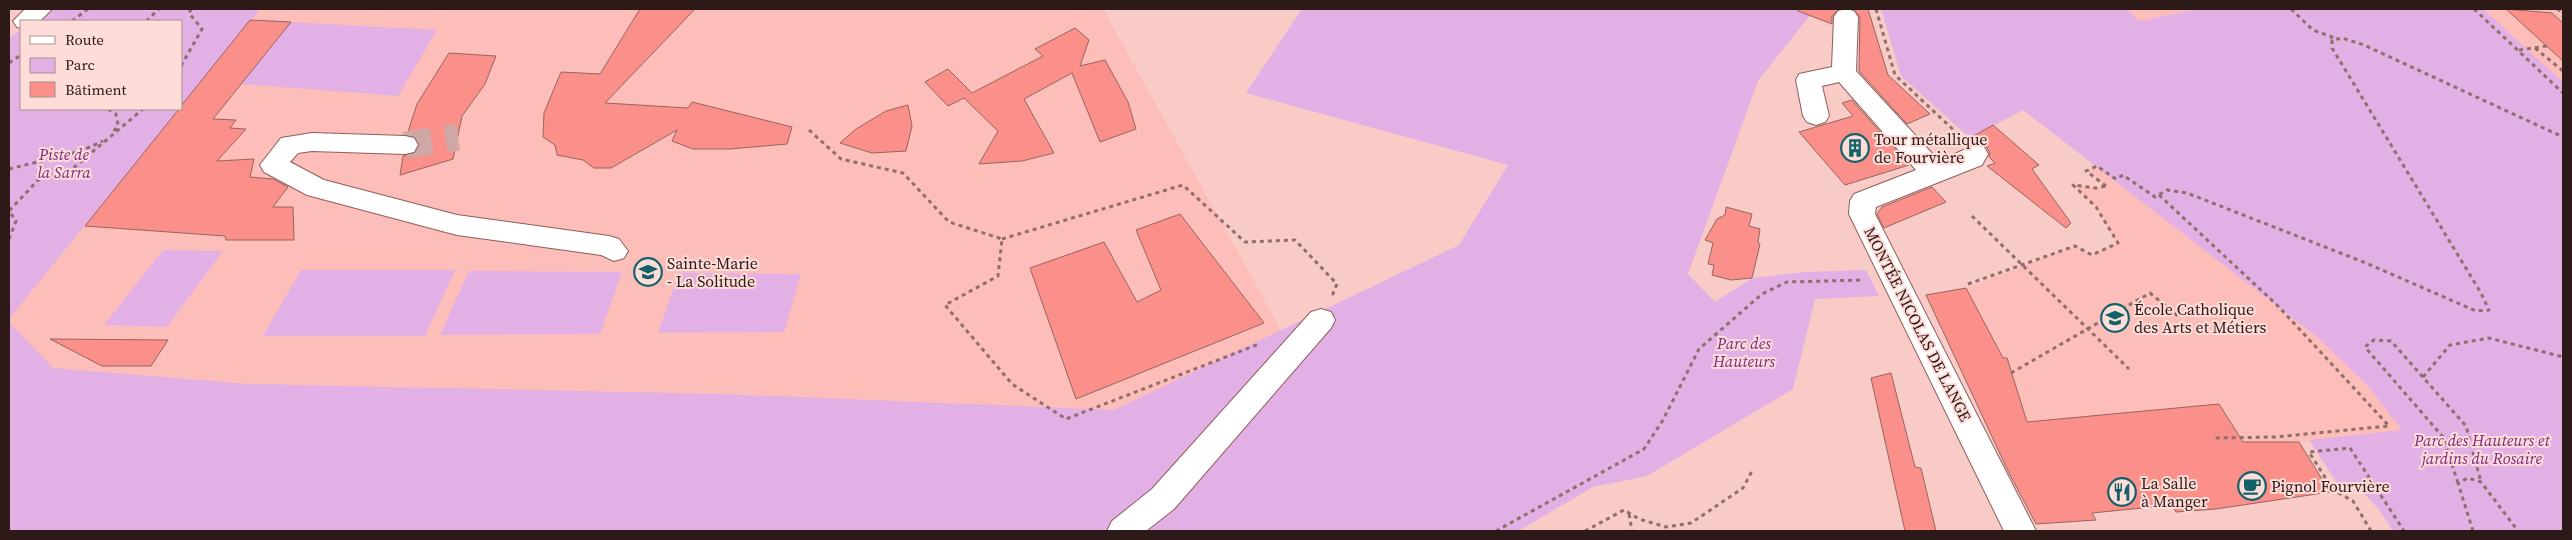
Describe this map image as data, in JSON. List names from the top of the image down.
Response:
{
  "streets": {
    "street": ["MONTÉE NICOLAS DE LANGE"]
  },
  "parks": ["Piste de la Sarra", "Parc des Hauteurs", "Parc des Hauteurs et jardins du Rosaire"],
  "places": {
    "building": ["Tour métallique de Fourvière"],
    "school or university": ["Sainte-Marie - La Solitude", "École Catholique des Arts et Métiers"],
    "cafe": ["Pignol Fourvière"],
    "restaurant": ["La Salle à Manger"]
  },
  "legend": ["Route", "Parc", "Bâtiment"]
}
